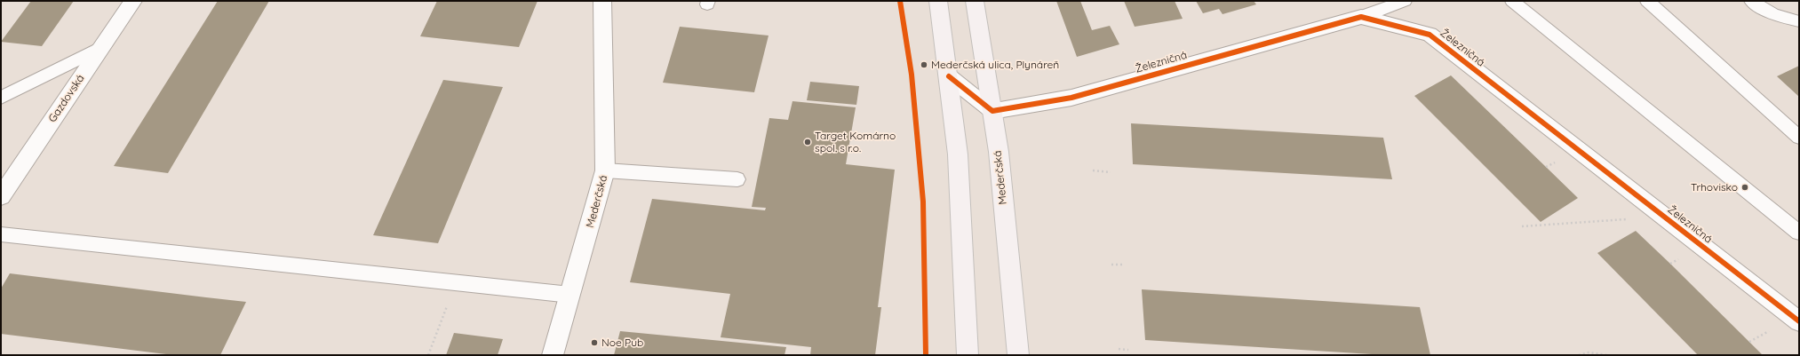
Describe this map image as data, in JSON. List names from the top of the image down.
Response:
{
  "streets": {
    "main road": ["Mederčská"],
    "street": ["Železničná", "Gazdovská"]
  },
  "crossings": [
    ["Železničná", "Mederčská"]
  ],
  "places": [
    "Mederčská ulica, Plynáreň",
    "Target Komárno spol. s r.o.",
    "Trhovisko",
    "Noe Pub"
  ]
}
